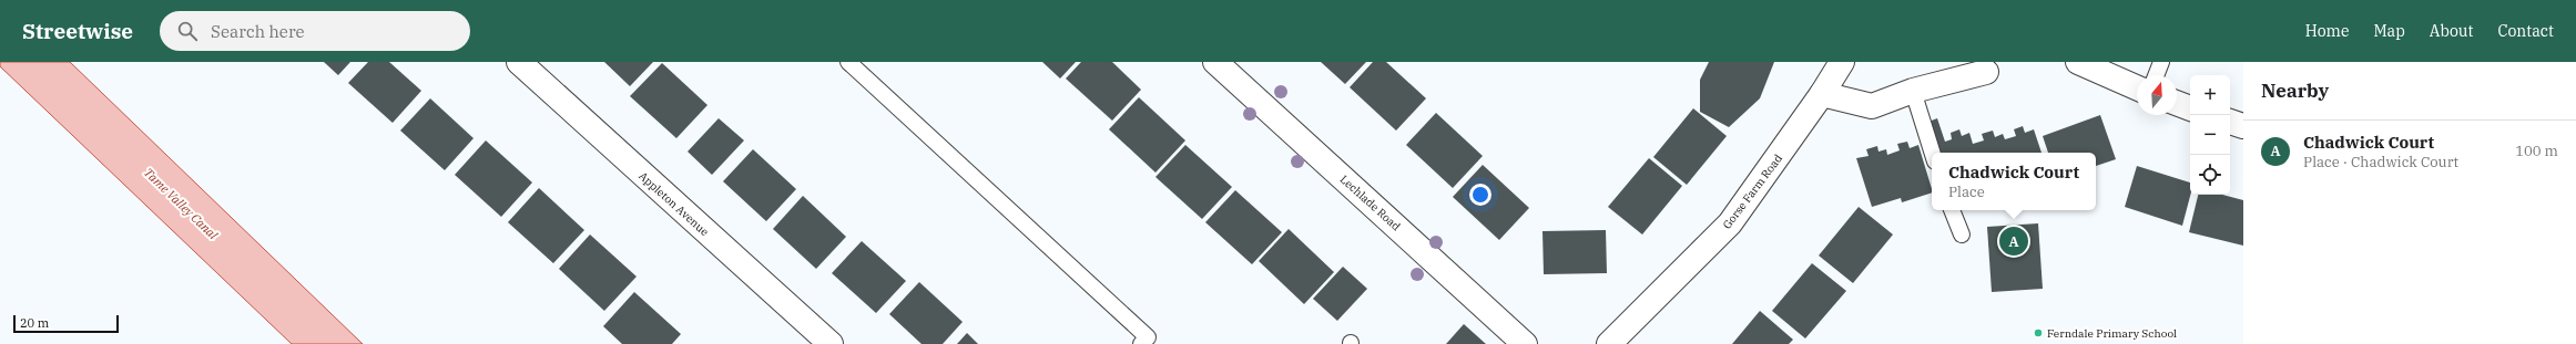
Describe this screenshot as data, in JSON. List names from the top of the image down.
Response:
{
  "streets": {
    "street": ["Gorse Farm Road", "Lechlade Road", "Appleton Avenue"]
  },
  "water": ["Tame Valley Canal"],
  "places": ["Ferndale Primary School"],
  "scale_bar": "20 m",
  "north": "top",
  "page": {
    "header": "Streetwise",
    "search": "Search here",
    "nav": [
      "Home",
      "Map",
      "About",
      "Contact"
    ],
    "heading": "Nearby",
    "map_buttons": ["+", "−"],
    "list": [
      {
        "mark": "A",
        "name": "Chadwick Court",
        "note": "Place · Chadwick Court",
        "value": "100 m"
      }
    ],
    "popup": ["Chadwick Court", "Place"],
    "pins": "A",
    "scale": "20 m"
  }
}
